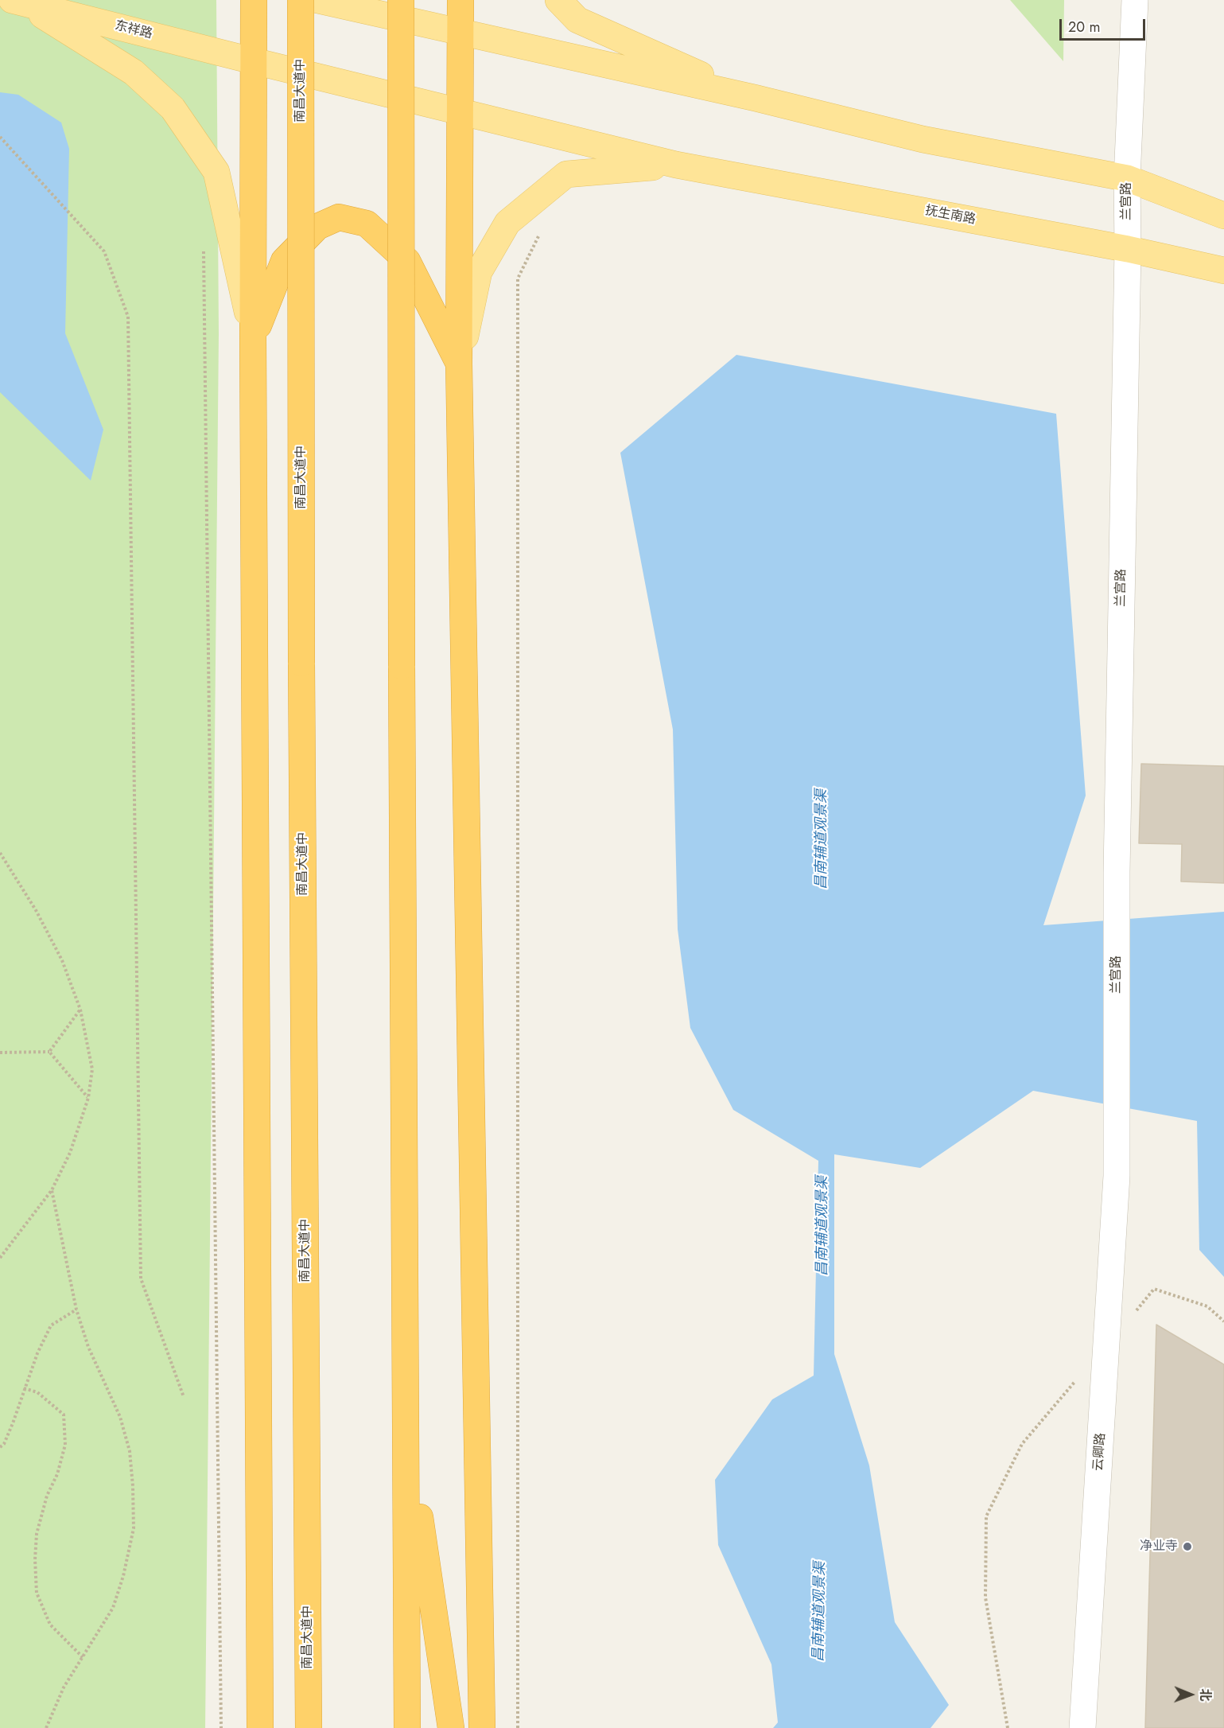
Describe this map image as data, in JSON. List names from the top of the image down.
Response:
{
  "streets": {
    "highway": ["南昌大道中"],
    "main road": ["东祥路", "抚生南路"],
    "street": ["兰宫路", "云卿路"]
  },
  "crossings": [
    ["东祥路", "抚生南路"],
    ["兰宫路", "抚生南路"],
    ["兰宫路", "云卿路"]
  ],
  "water": ["昌南辅道观景渠"],
  "places": ["净业寺"],
  "scale_bar": "20 m",
  "north": "right"
}
